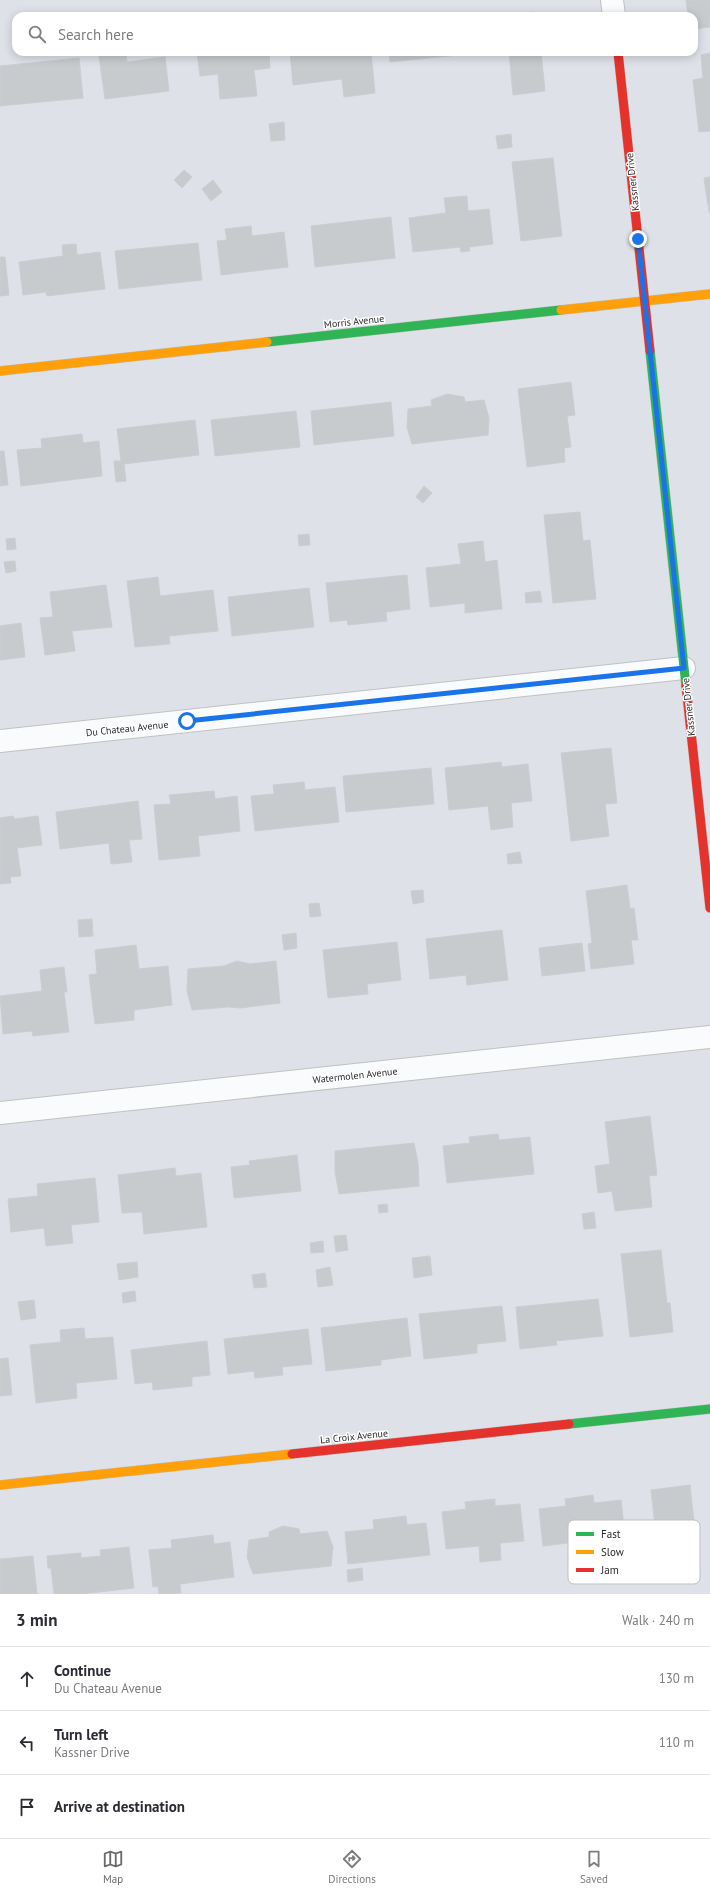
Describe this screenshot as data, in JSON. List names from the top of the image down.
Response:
{
  "streets": {
    "street": [
      "Kassner Drive",
      "Morris Avenue",
      "Du Chateau Avenue",
      "Watermolen Avenue",
      "La Croix Avenue"
    ]
  },
  "crossings": [
    ["Kassner Drive", "Morris Avenue"],
    ["Kassner Drive", "Du Chateau Avenue"]
  ],
  "legend": ["Fast", "Slow", "Jam"],
  "page": {
    "search": "Search here",
    "heading": ["3 min", "Walk · 240 m"],
    "list": [
      ["Continue", "Du Chateau Avenue", "130 m"],
      ["Turn left", "Kassner Drive", "110 m"],
      "Arrive at destination"
    ],
    "nav": ["Map", "Directions", "Saved"]
  }
}
